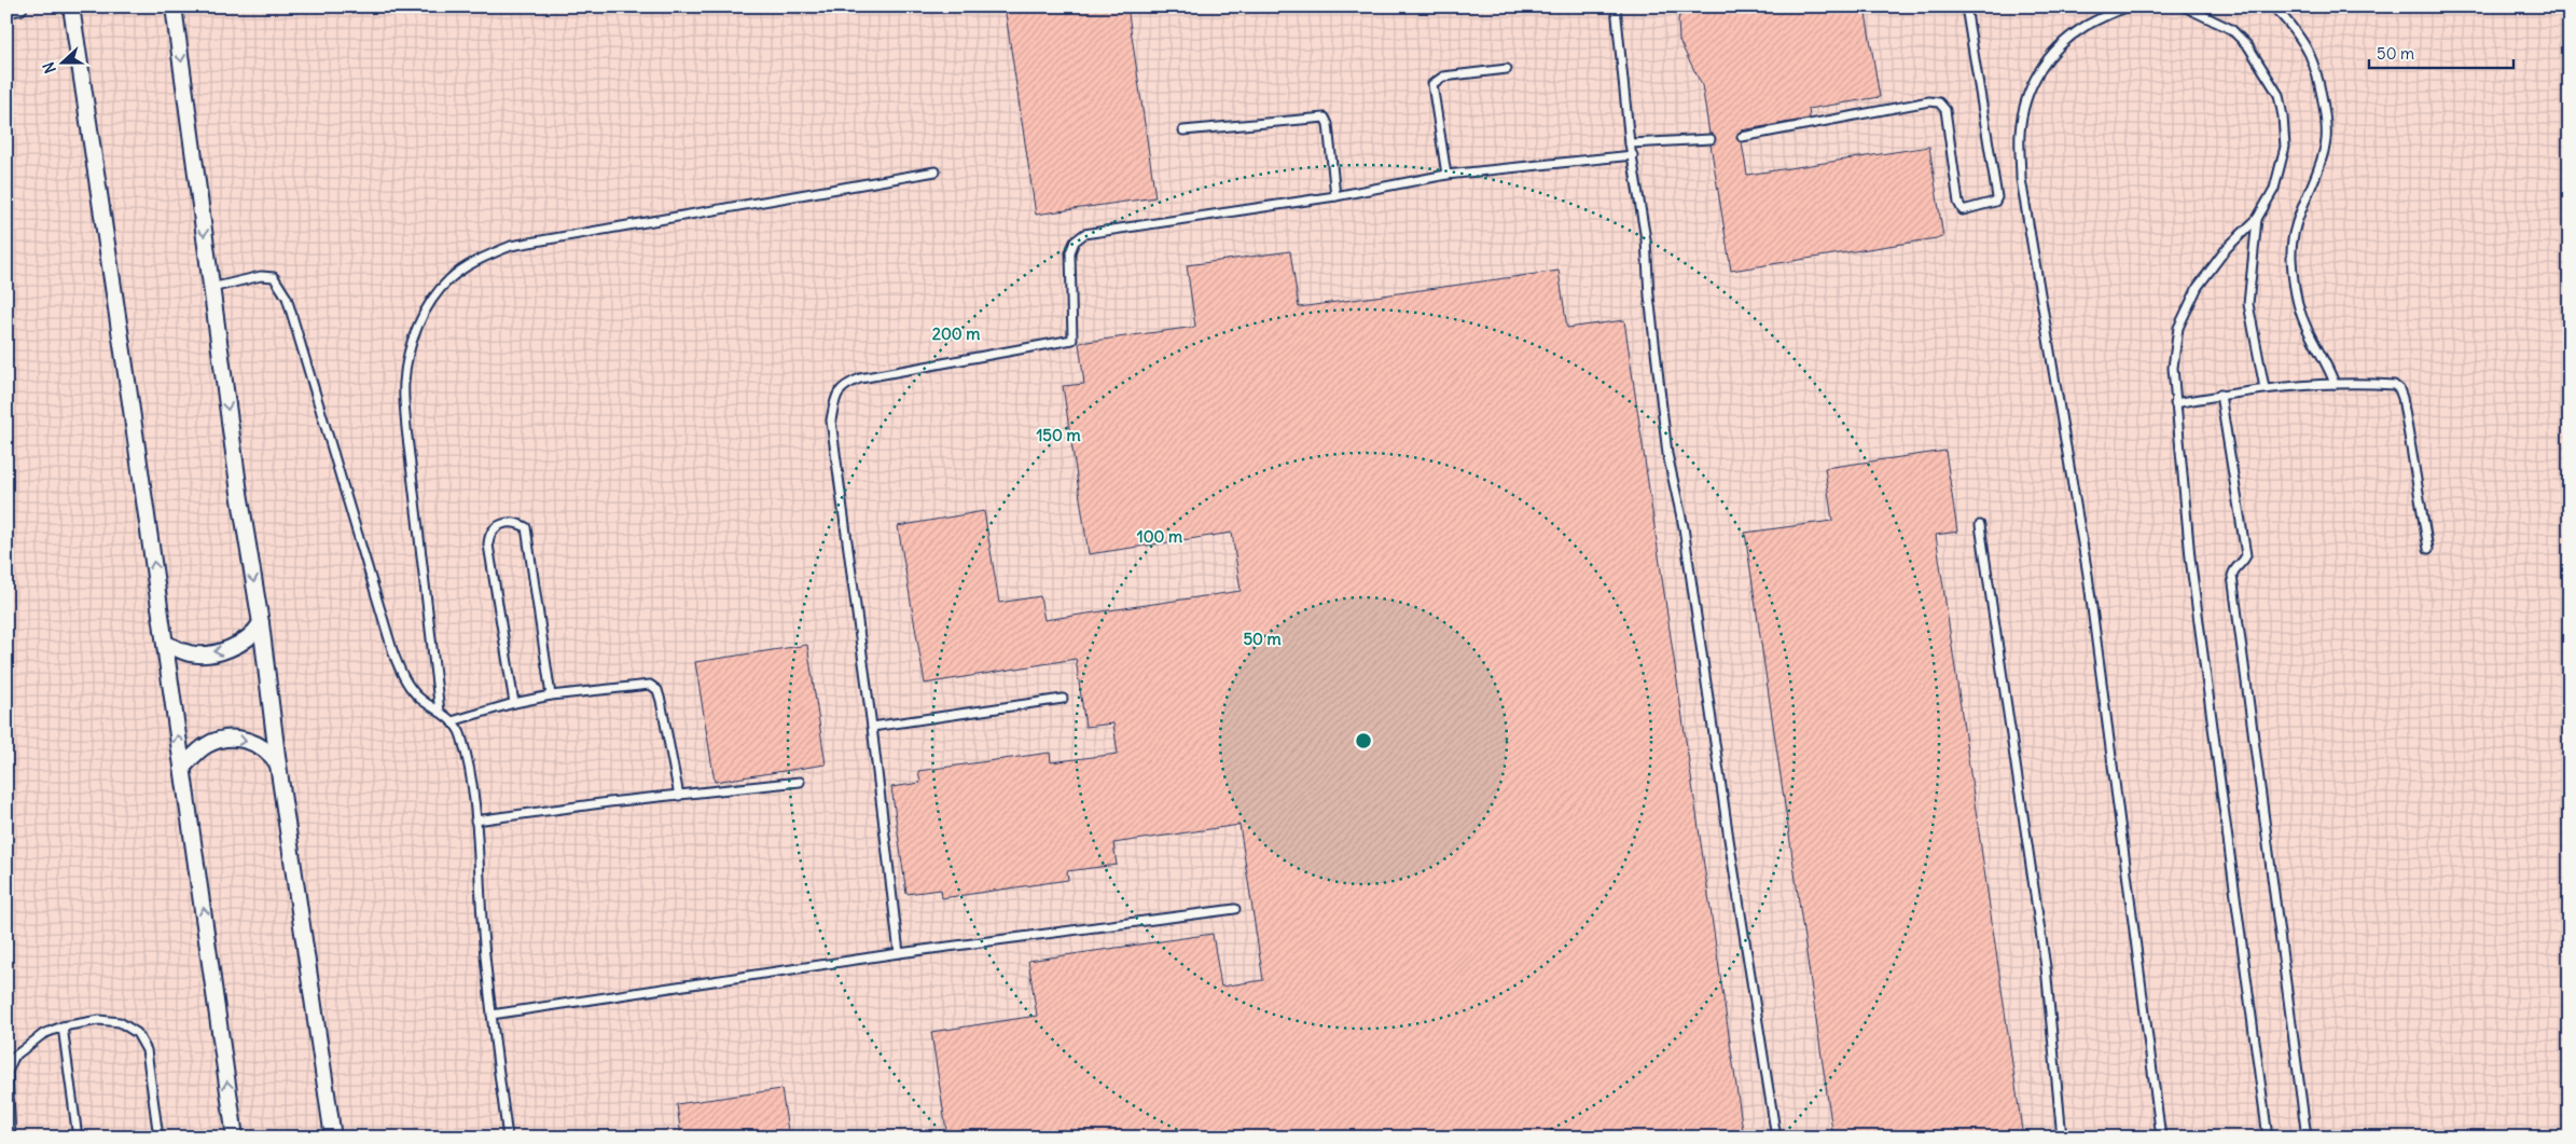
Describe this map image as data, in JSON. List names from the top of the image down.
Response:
{
  "scale_bar": "50 m",
  "north": "left",
  "rings": [
    "200 m",
    "150 m",
    "100 m",
    "50 m"
  ]
}
